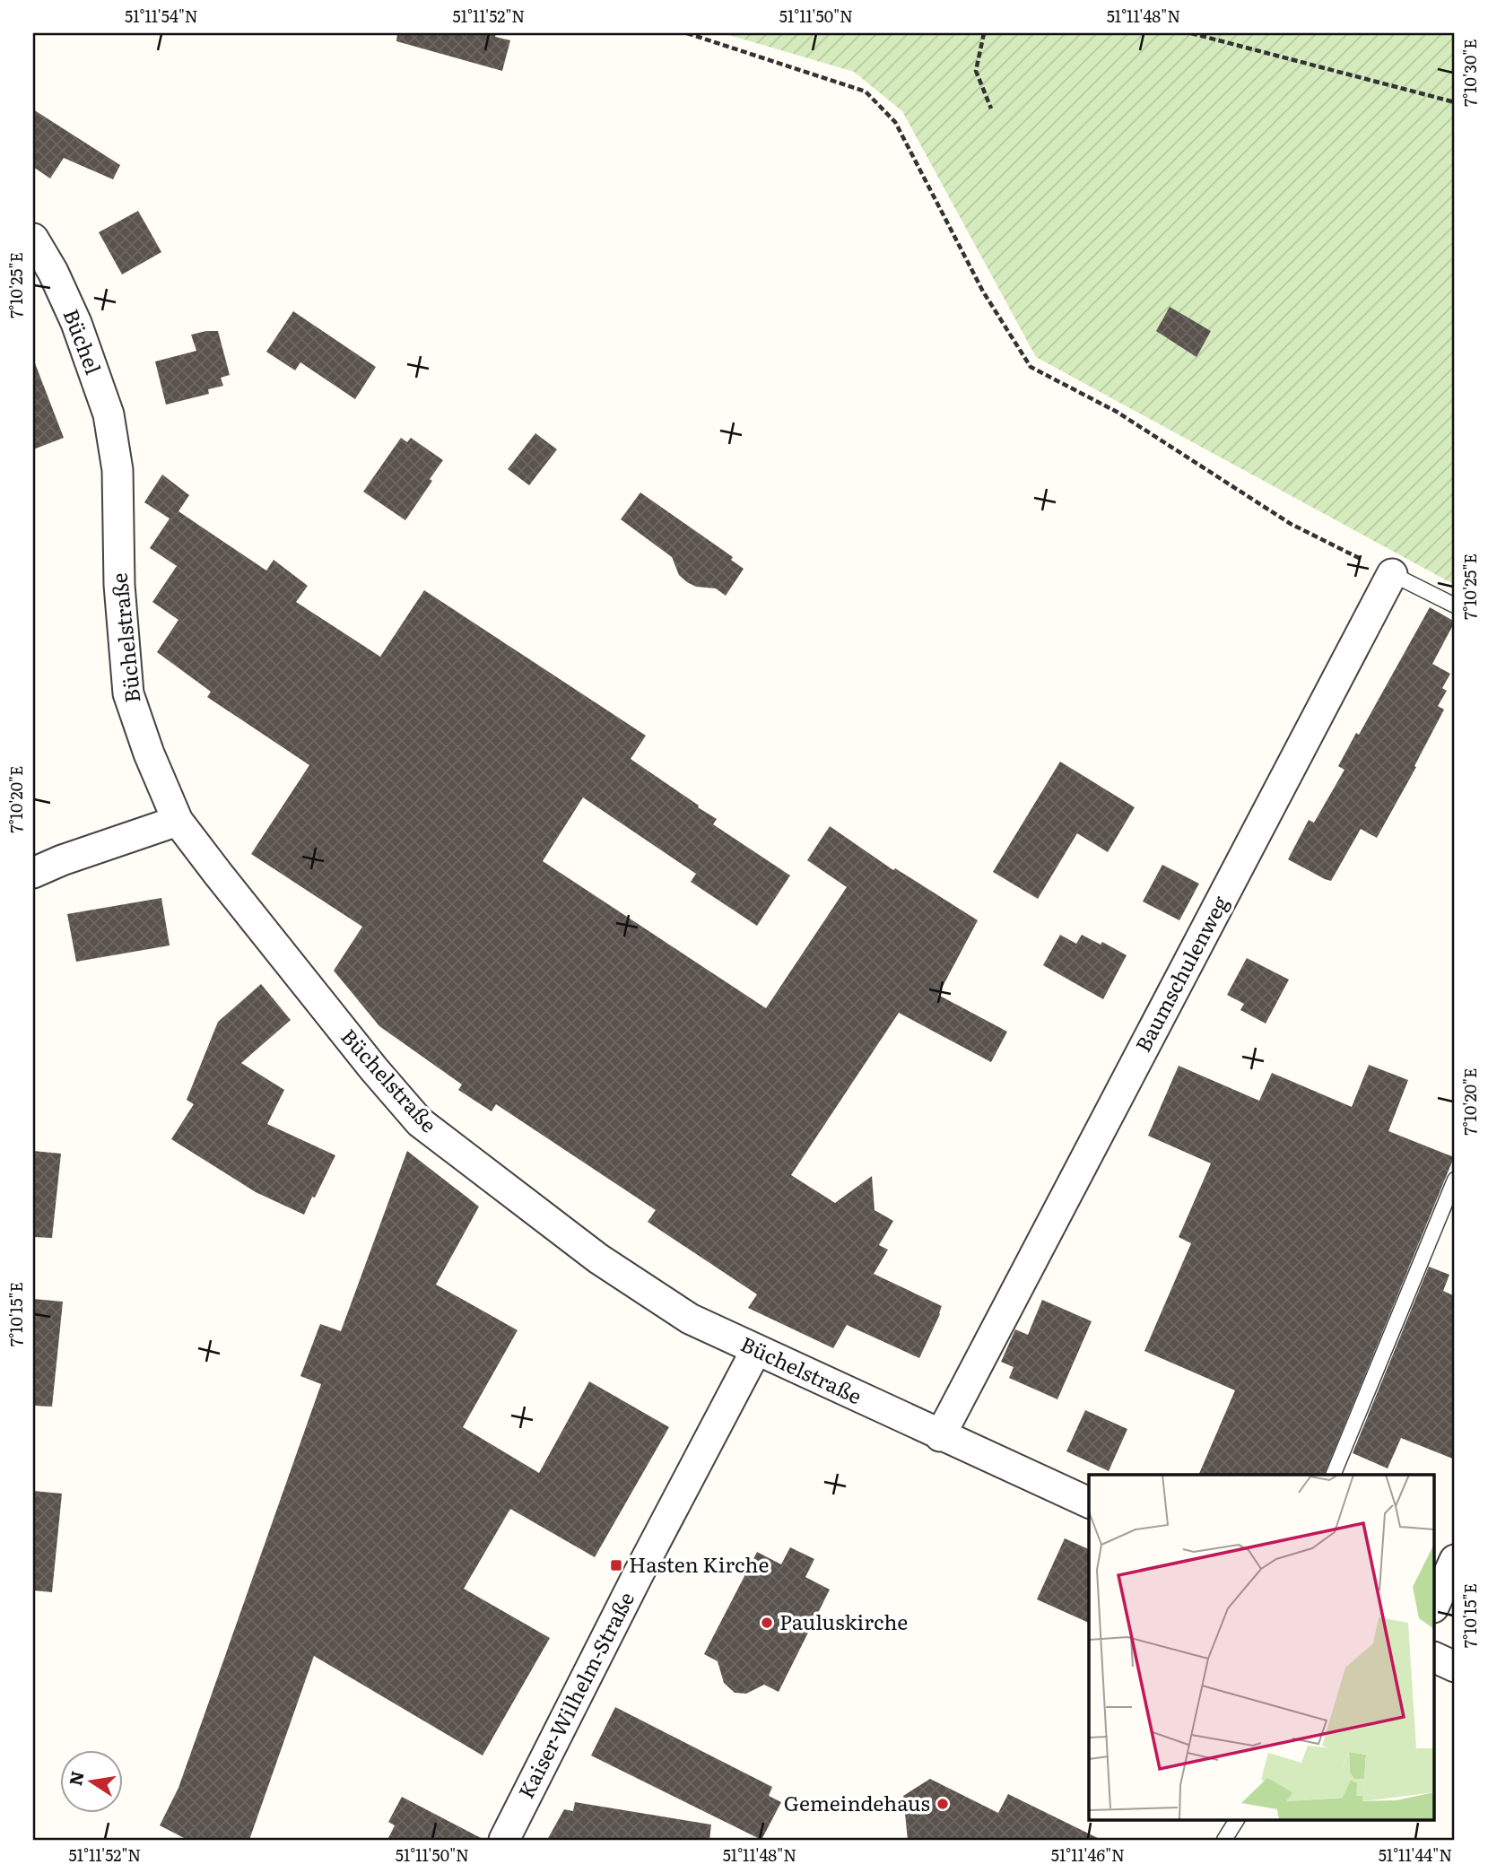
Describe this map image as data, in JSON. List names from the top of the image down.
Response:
{
  "streets": {
    "street": [
      "Büchel",
      "Büchelstraße",
      "Baumschulenweg",
      "Kaiser-Wilhelm-Straße"
    ]
  },
  "crossings": [
    ["Büchel", "Büchelstraße"],
    ["Büchelstraße", "Baumschulenweg"],
    ["Büchelstraße", "Kaiser-Wilhelm-Straße"]
  ],
  "places": {
    "transit": ["Hasten Kirche"],
    "other": ["Pauluskirche", "Gemeindehaus"]
  },
  "north": "left",
  "coordinates": [
    "51°11'54\"N",
    "51°11'52\"N",
    "51°11'50\"N",
    "51°11'48\"N",
    "7°10'30\"E",
    "7°10'25\"E",
    "7°10'20\"E",
    "7°10'15\"E",
    "51°11'46\"N",
    "51°11'44\"N"
  ]
}
